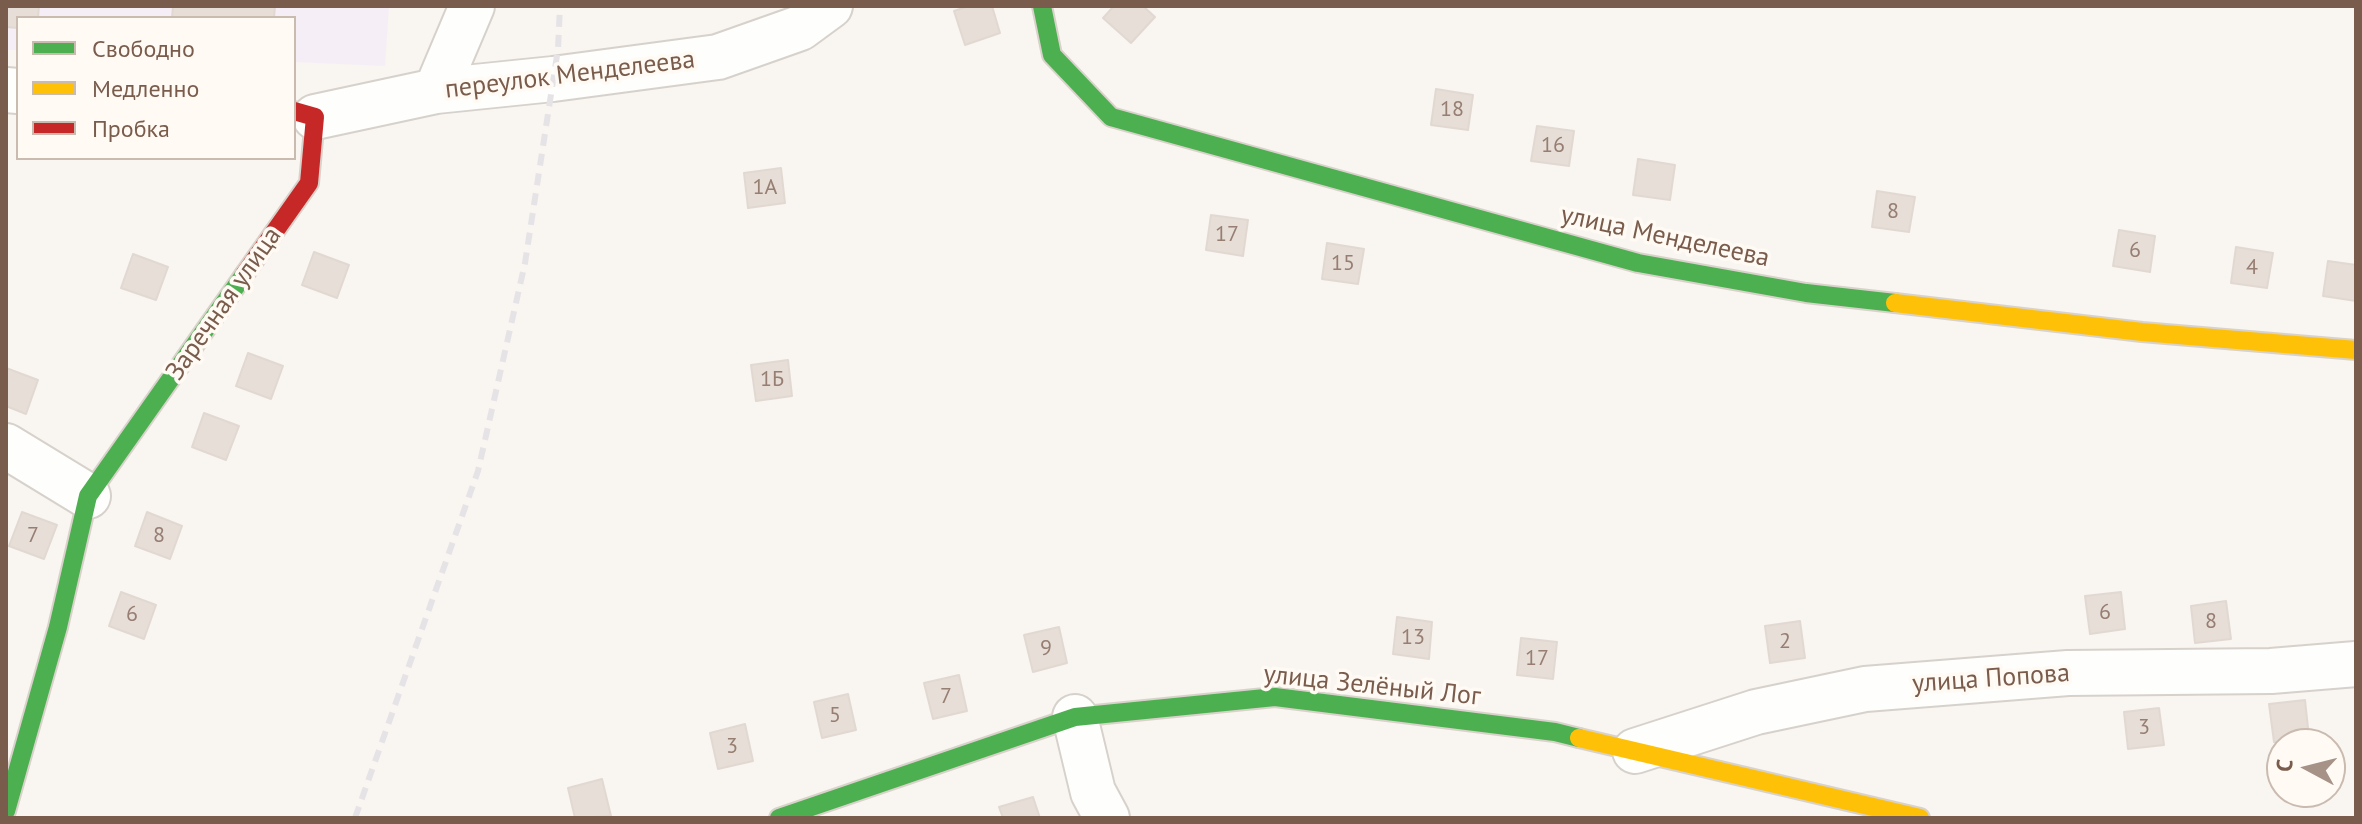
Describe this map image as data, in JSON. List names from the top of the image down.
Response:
{
  "streets": {
    "street": [
      "переулок Менделеева",
      "улица Менделеева",
      "Заречная улица",
      "улица Попова",
      "улица Зелёный Лог"
    ]
  },
  "crossings": [
    ["переулок Менделеева", "Заречная улица"],
    ["улица Попова", "улица Зелёный Лог"]
  ],
  "house_numbers": [
    "18",
    "16",
    "1А",
    "8",
    "17",
    "6",
    "15",
    "4",
    "1Б",
    "7",
    "8",
    "6",
    "6",
    "8",
    "13",
    "2",
    "9",
    "17",
    "7",
    "5",
    "3",
    "3"
  ],
  "legend": ["Свободно", "Медленно", "Пробка"],
  "north": "left"
}
